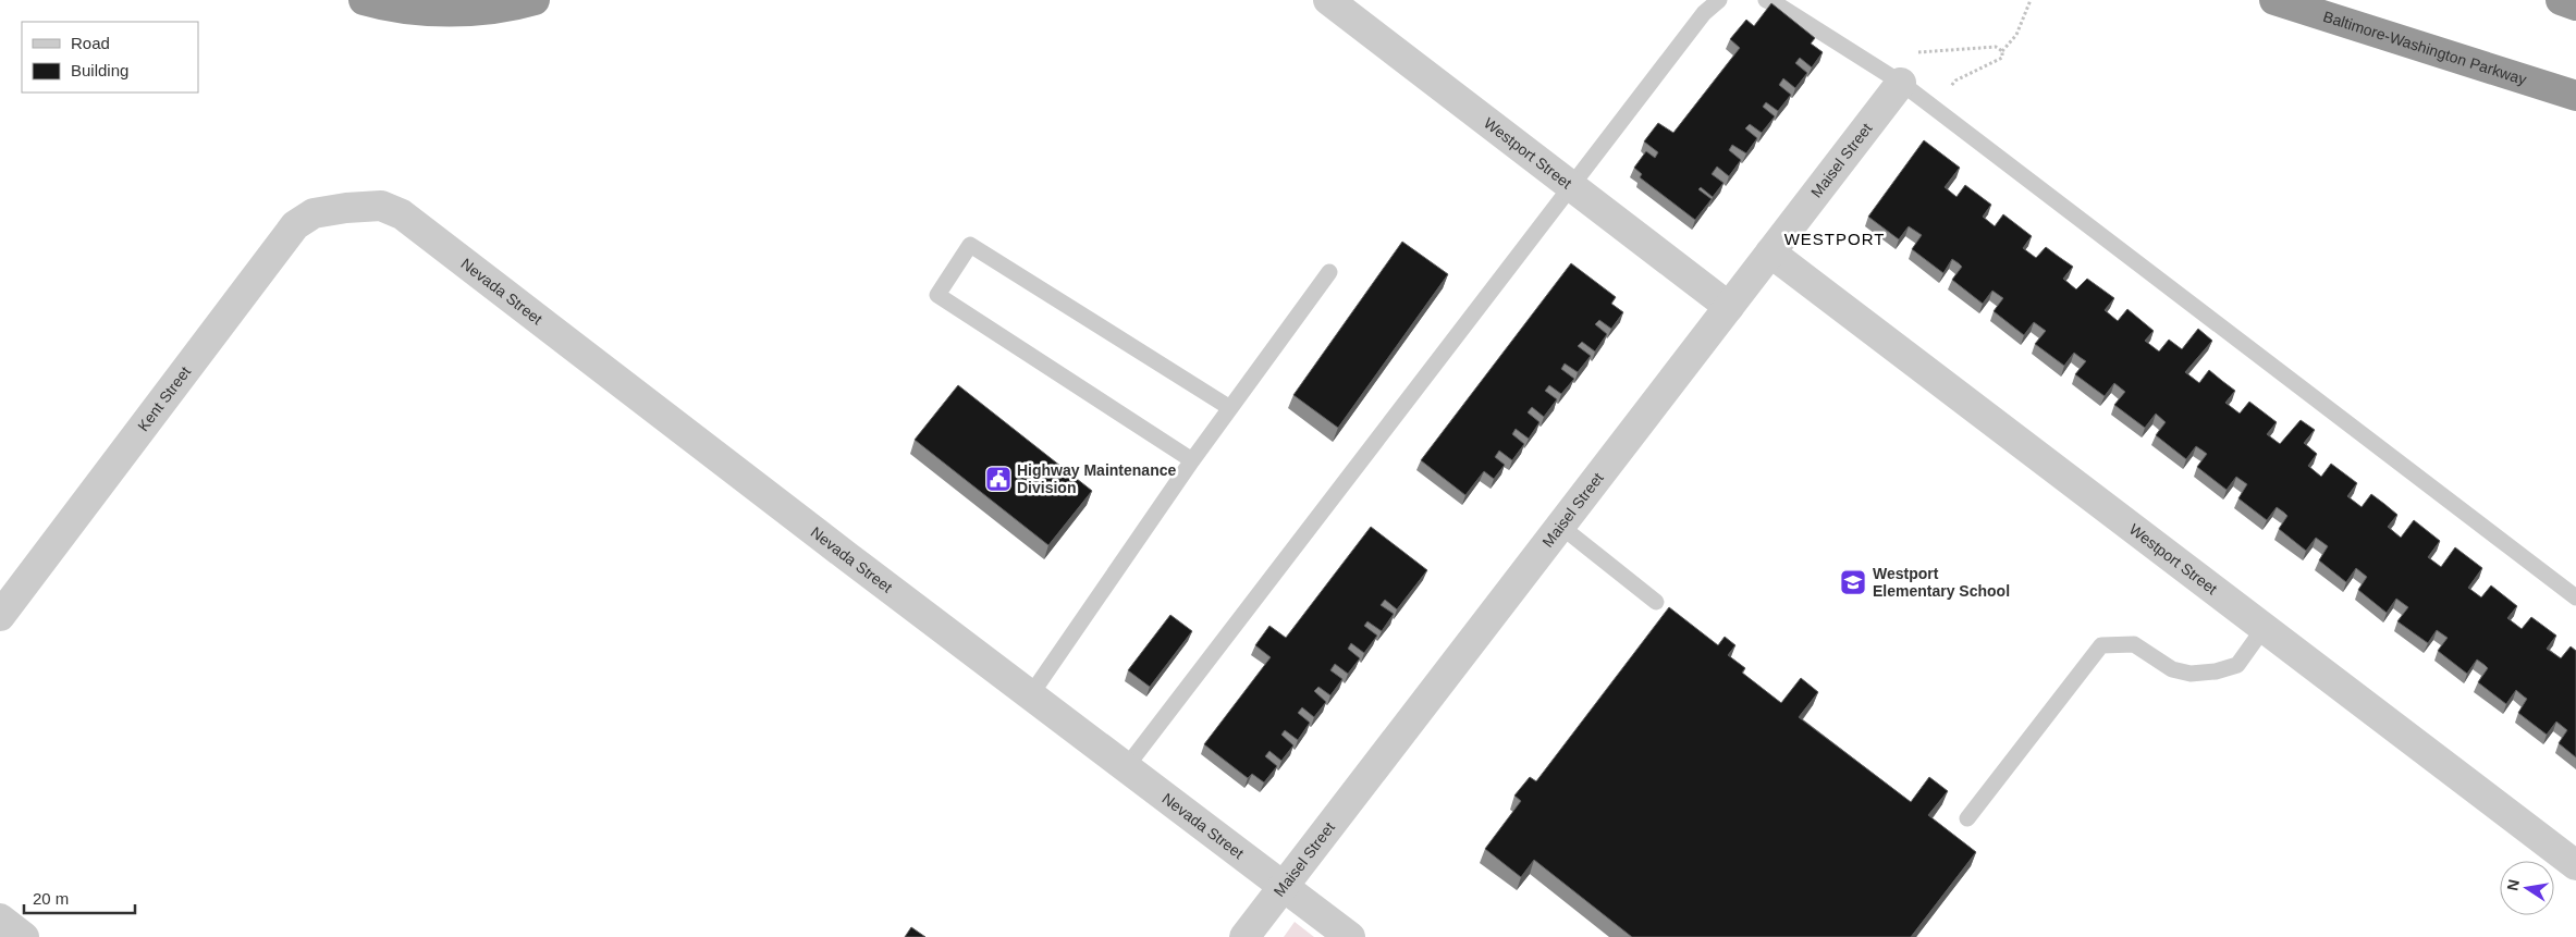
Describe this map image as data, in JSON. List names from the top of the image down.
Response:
{
  "streets": {
    "highway": ["Baltimore-Washington Parkway"],
    "street": [
      "Westport Street",
      "Maisel Street",
      "Nevada Street",
      "Kent Street"
    ]
  },
  "crossings": [
    ["Westport Street", "Maisel Street"],
    ["Maisel Street", "Nevada Street"],
    ["Nevada Street", "Kent Street"]
  ],
  "districts": ["WESTPORT"],
  "places": {
    "public building": ["Highway Maintenance Division"],
    "school or university": ["Westport Elementary School"]
  },
  "legend": ["Road", "Building"],
  "scale_bar": "20 m",
  "north": "left"
}
